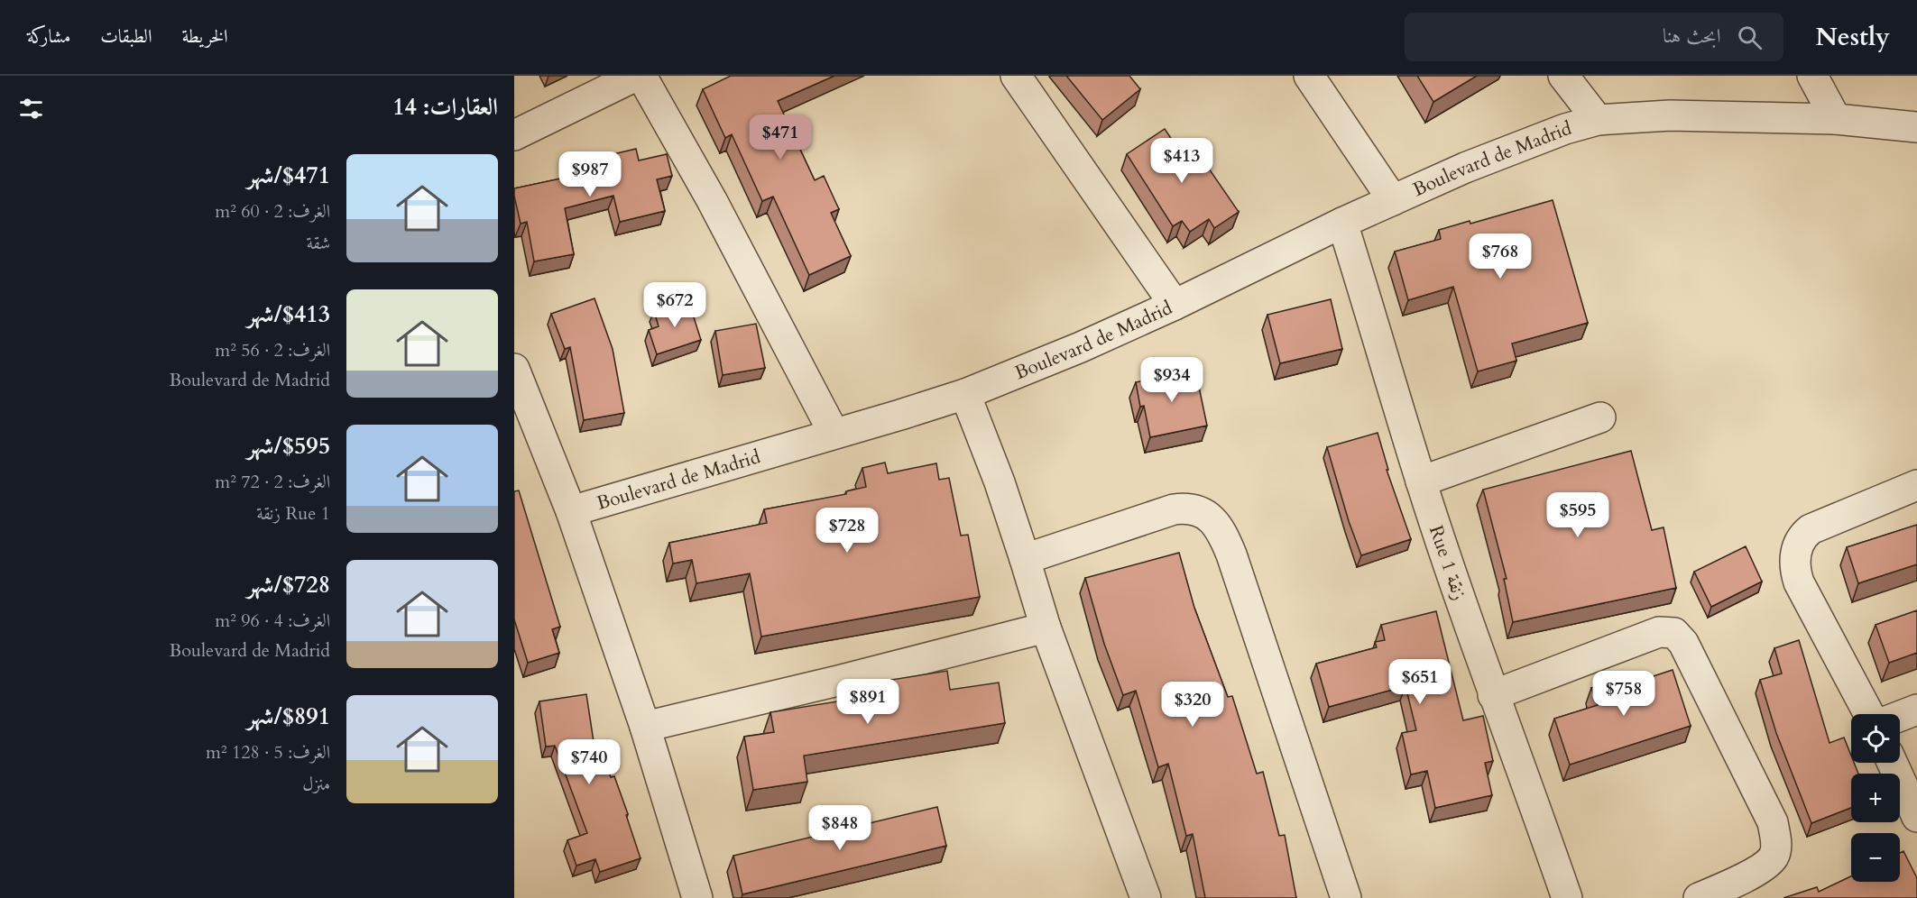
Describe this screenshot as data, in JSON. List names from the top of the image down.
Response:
{
  "streets": {
    "street": ["Boulevard de Madrid", "Rue 1 زنقة"]
  },
  "crossings": [
    ["Boulevard de Madrid", "Rue 1 زنقة"]
  ],
  "page": {
    "header": "Nestly",
    "search": "ابحث هنا",
    "nav": ["الخريطة", "الطبقات", "مشاركة"],
    "heading": "العقارات: 14",
    "price": [
      "$471",
      "$413",
      "$987",
      "$768",
      "$672",
      "$934",
      "$595",
      "$728",
      "$651",
      "$758",
      "$891",
      "$320",
      "$740",
      "$848"
    ],
    "list": [
      {
        "name": "$471/شهر",
        "note": "الغرف: 2 · 60 m² · شقة"
      },
      {
        "name": "$413/شهر",
        "note": "الغرف: 2 · 56 m² · Boulevard de Madrid"
      },
      {
        "name": "$595/شهر",
        "note": "الغرف: 2 · 72 m² · Rue 1 زنقة"
      },
      {
        "name": "$728/شهر",
        "note": "الغرف: 4 · 96 m² · Boulevard de Madrid"
      },
      {
        "name": "$891/شهر",
        "note": "الغرف: 5 · 128 m² · منزل"
      }
    ],
    "map_buttons": ["+", "−"]
  }
}
